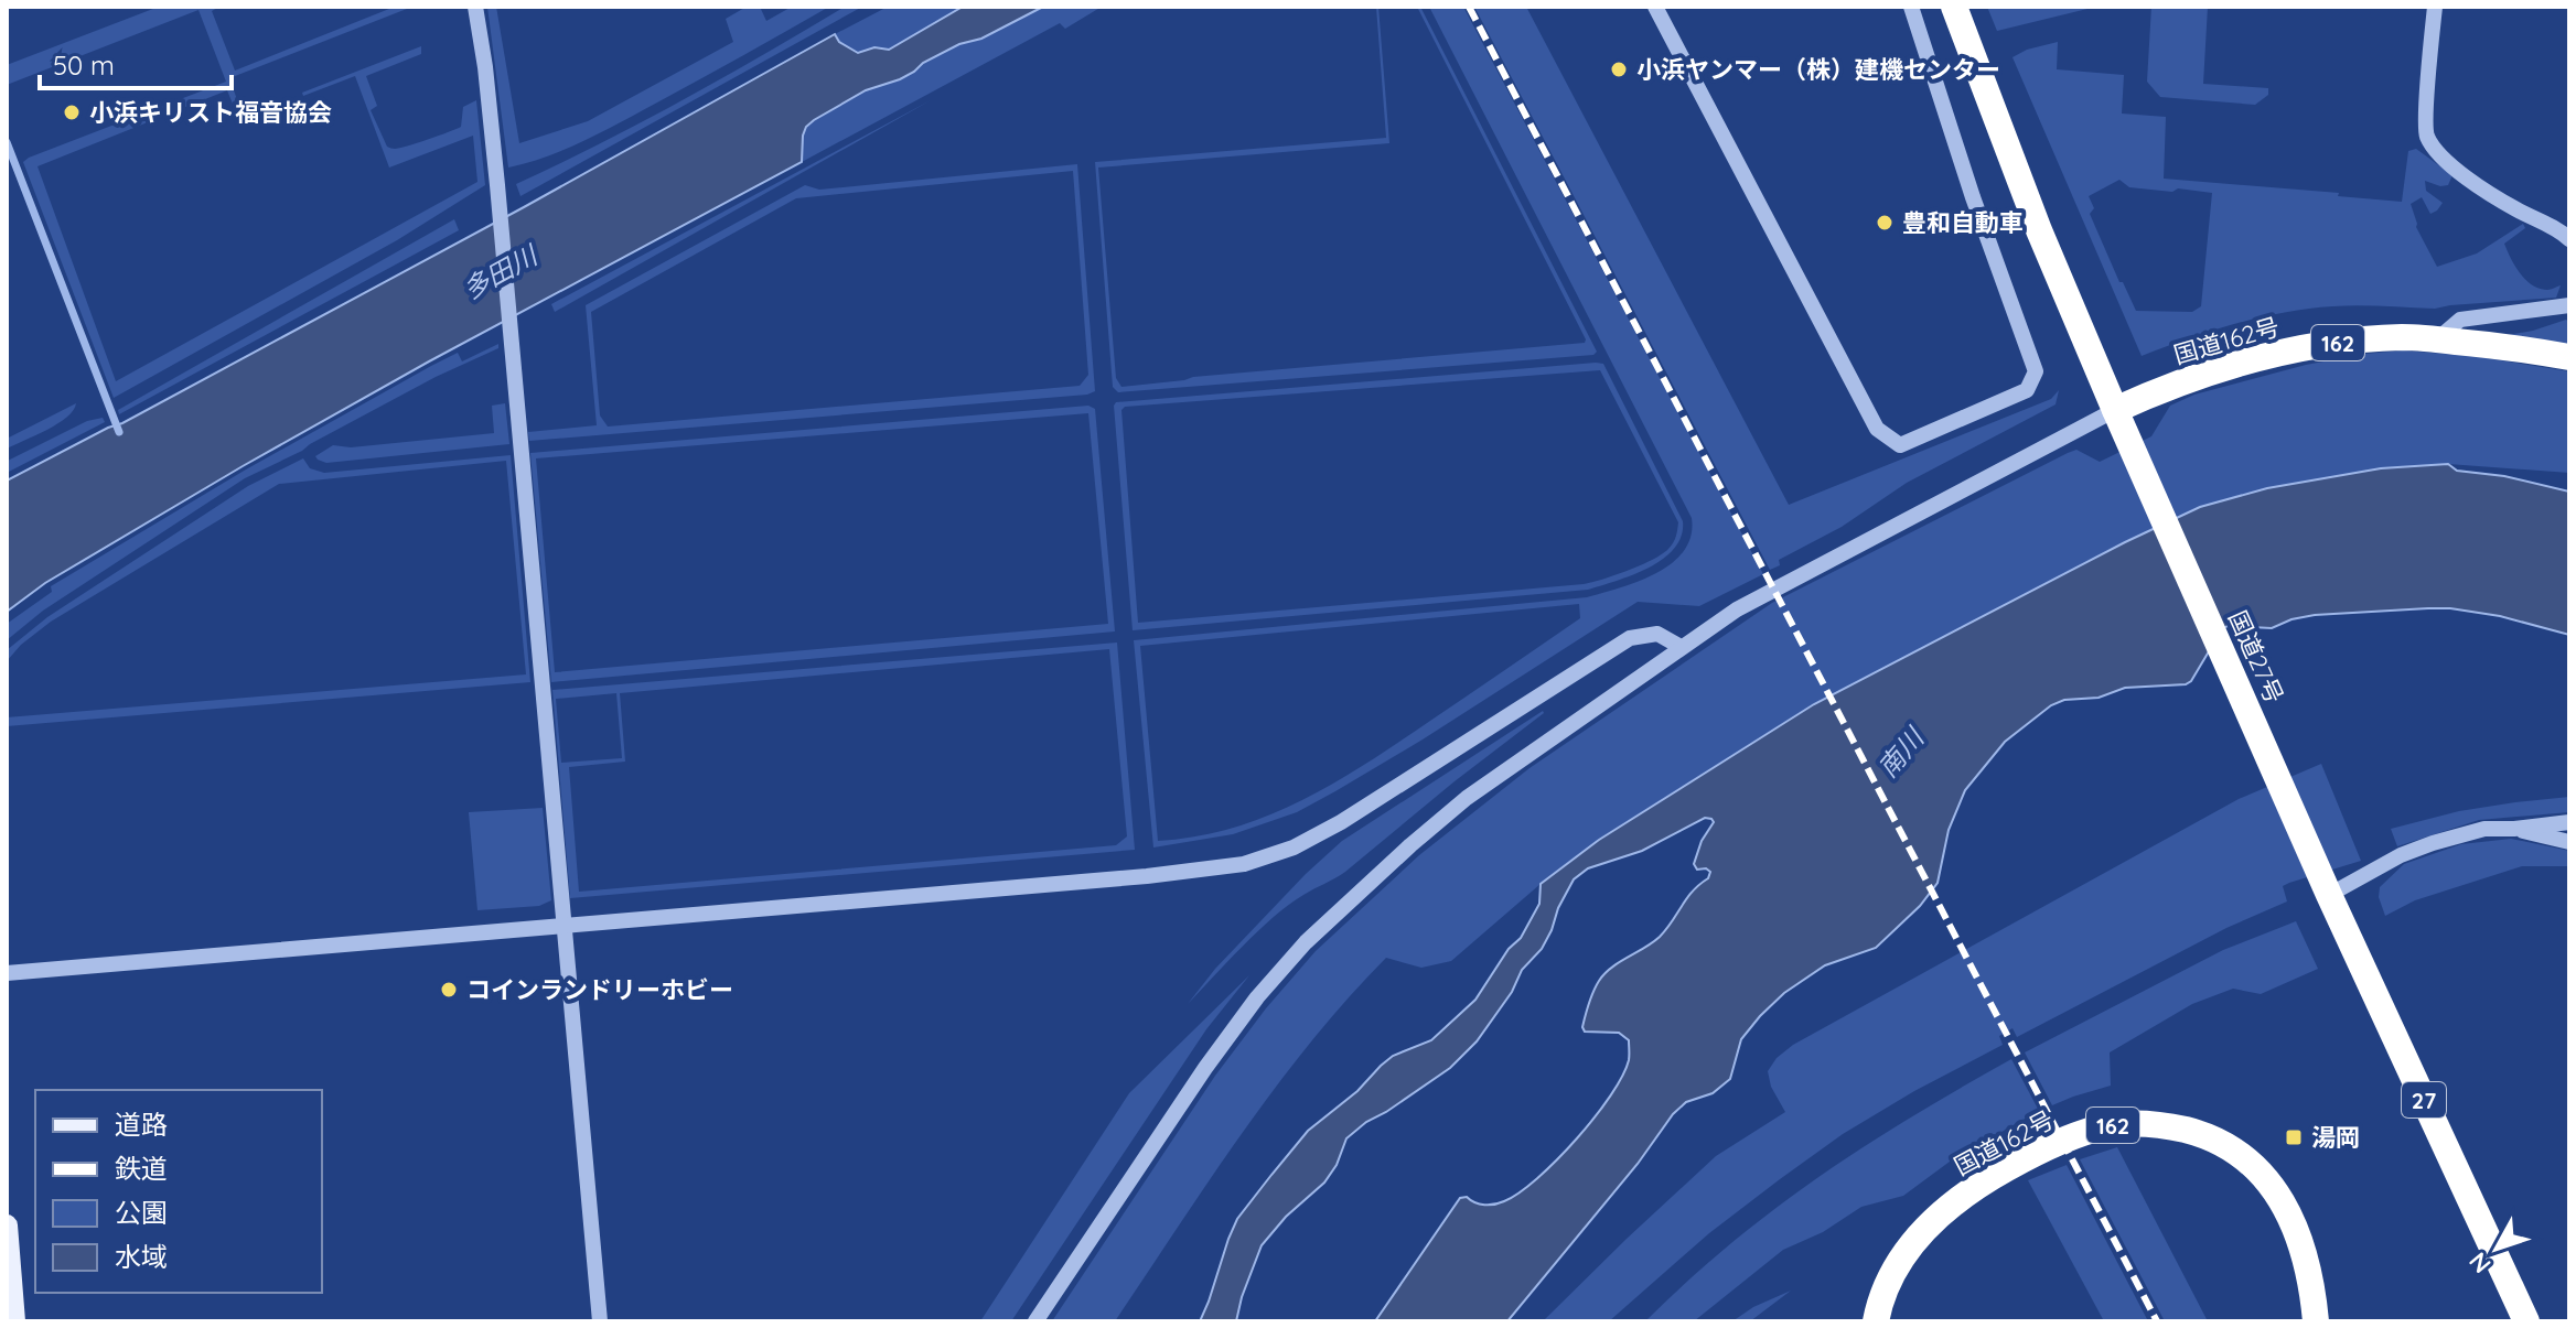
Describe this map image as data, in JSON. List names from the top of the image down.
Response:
{
  "streets": {
    "highway": [
      "国道162号",
      "162",
      "国道27号",
      "27"
    ]
  },
  "crossings": [
    ["国道162号", "国道27号"]
  ],
  "water": ["多田川", "南川"],
  "places": {
    "other": [
      "小浜ヤンマー（株）建機センター",
      "小浜キリスト福音協会",
      "豊和自動車",
      "コインランドリーホビー"
    ],
    "transit": ["湯岡"]
  },
  "legend": [
    "道路",
    "鉄道",
    "公園",
    "水域"
  ],
  "scale_bar": "50 m",
  "north": "bottom left"
}
